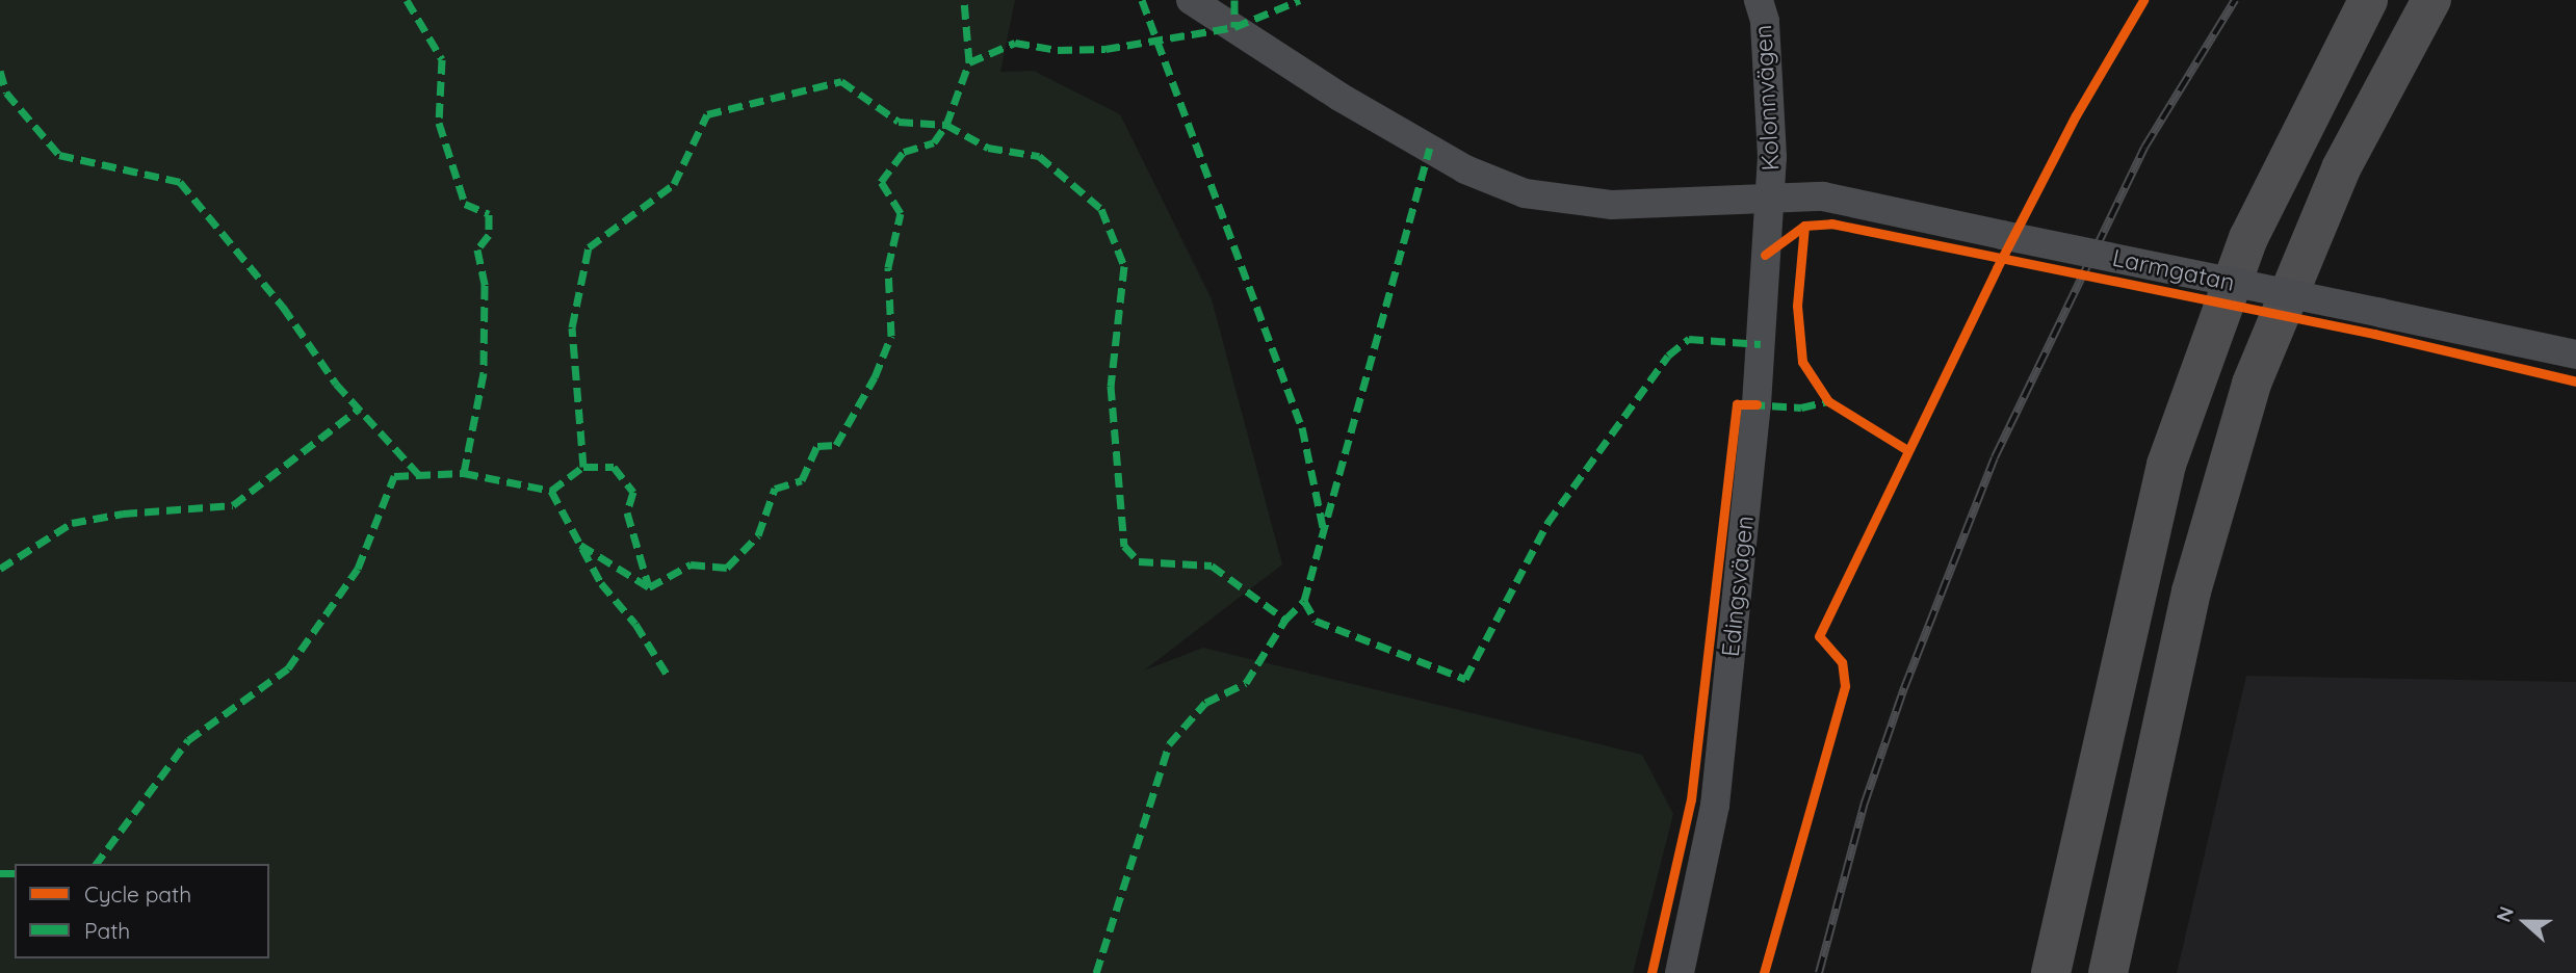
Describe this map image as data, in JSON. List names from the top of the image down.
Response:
{
  "streets": {
    "street": ["Kolonnvägen", "Larmgatan", "Edingsvägen"]
  },
  "crossings": [
    ["Kolonnvägen", "Larmgatan"],
    ["Kolonnvägen", "Edingsvägen"],
    ["Larmgatan", "Edingsvägen"]
  ],
  "legend": ["Cycle path", "Path"],
  "north": "left"
}
